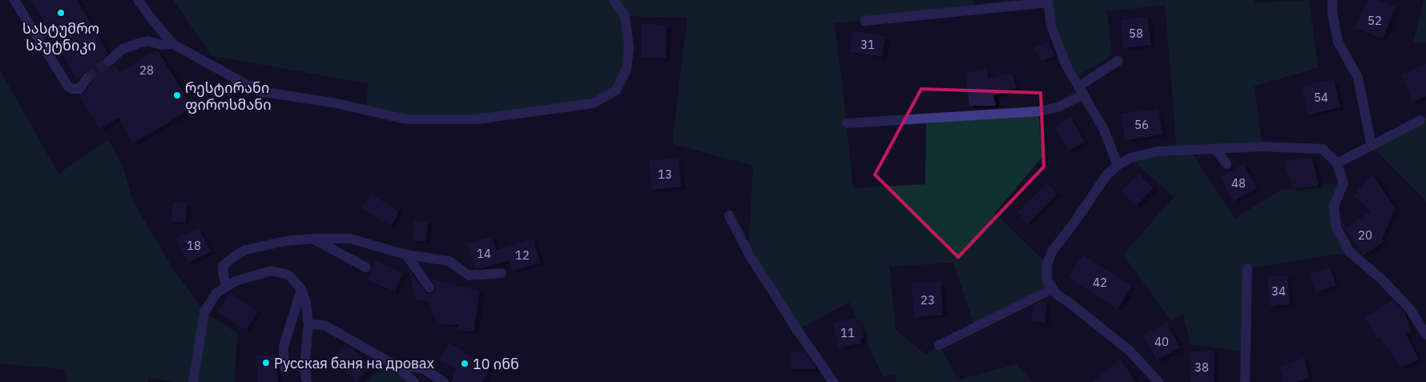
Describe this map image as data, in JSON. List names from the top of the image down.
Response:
{
  "places": [
    "სასტუმრო სპუტნიკი",
    "რესტირანი ფიროსმანი",
    "Русская баня на дровах",
    "10 ინნ"
  ],
  "house_numbers": [
    "52",
    "58",
    "31",
    "28",
    "54",
    "56",
    "13",
    "48",
    "20",
    "18",
    "14",
    "12",
    "42",
    "34",
    "23",
    "11",
    "40",
    "38"
  ]
}
